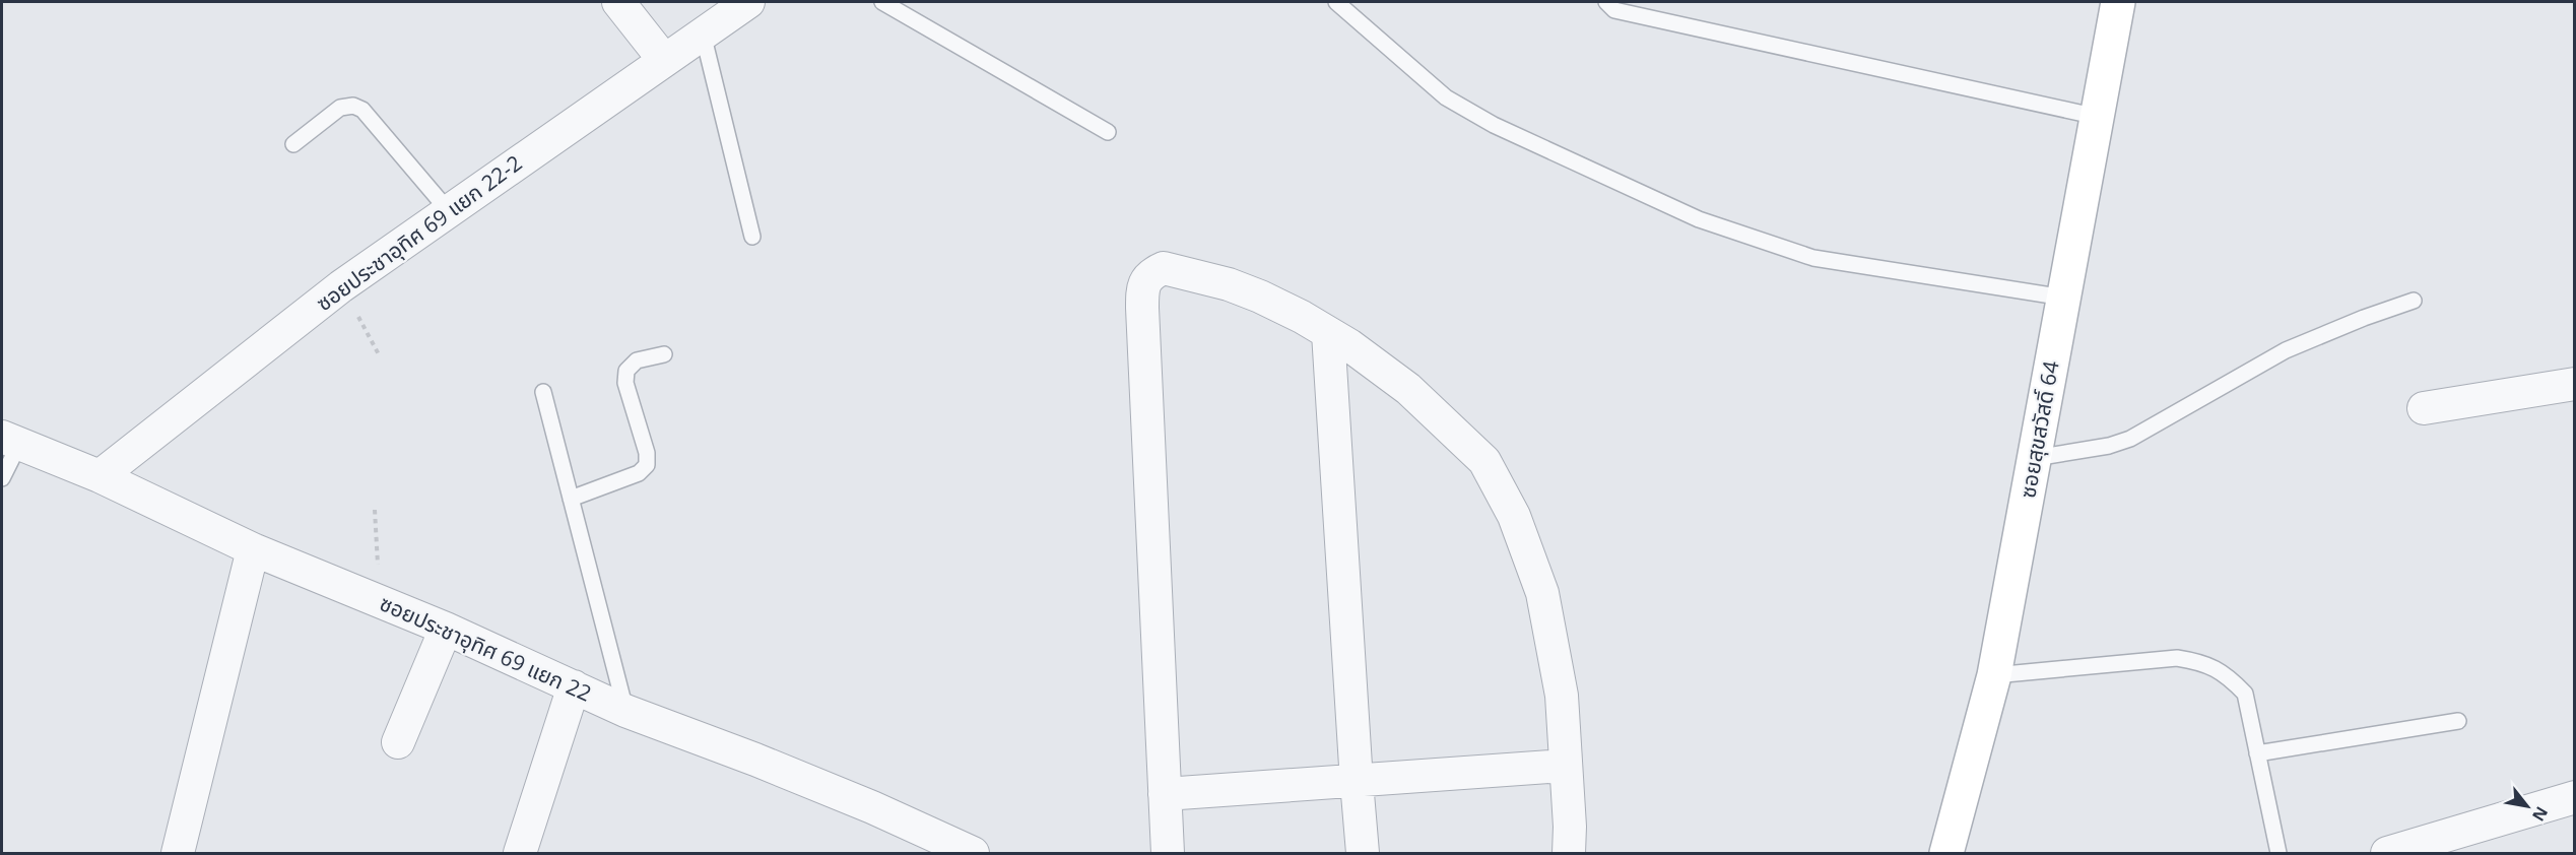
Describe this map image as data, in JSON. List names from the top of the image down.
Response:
{
  "streets": {
    "street": ["ซอยประชาอุทิศ 69 แยก 22-2", "ซอยสุขสวัสดิ์ 64", "ซอยประชาอุทิศ 69 แยก 22"]
  },
  "crossings": [
    ["ซอยประชาอุทิศ 69 แยก 22-2", "ซอยประชาอุทิศ 69 แยก 22"]
  ],
  "north": "bottom right"
}
